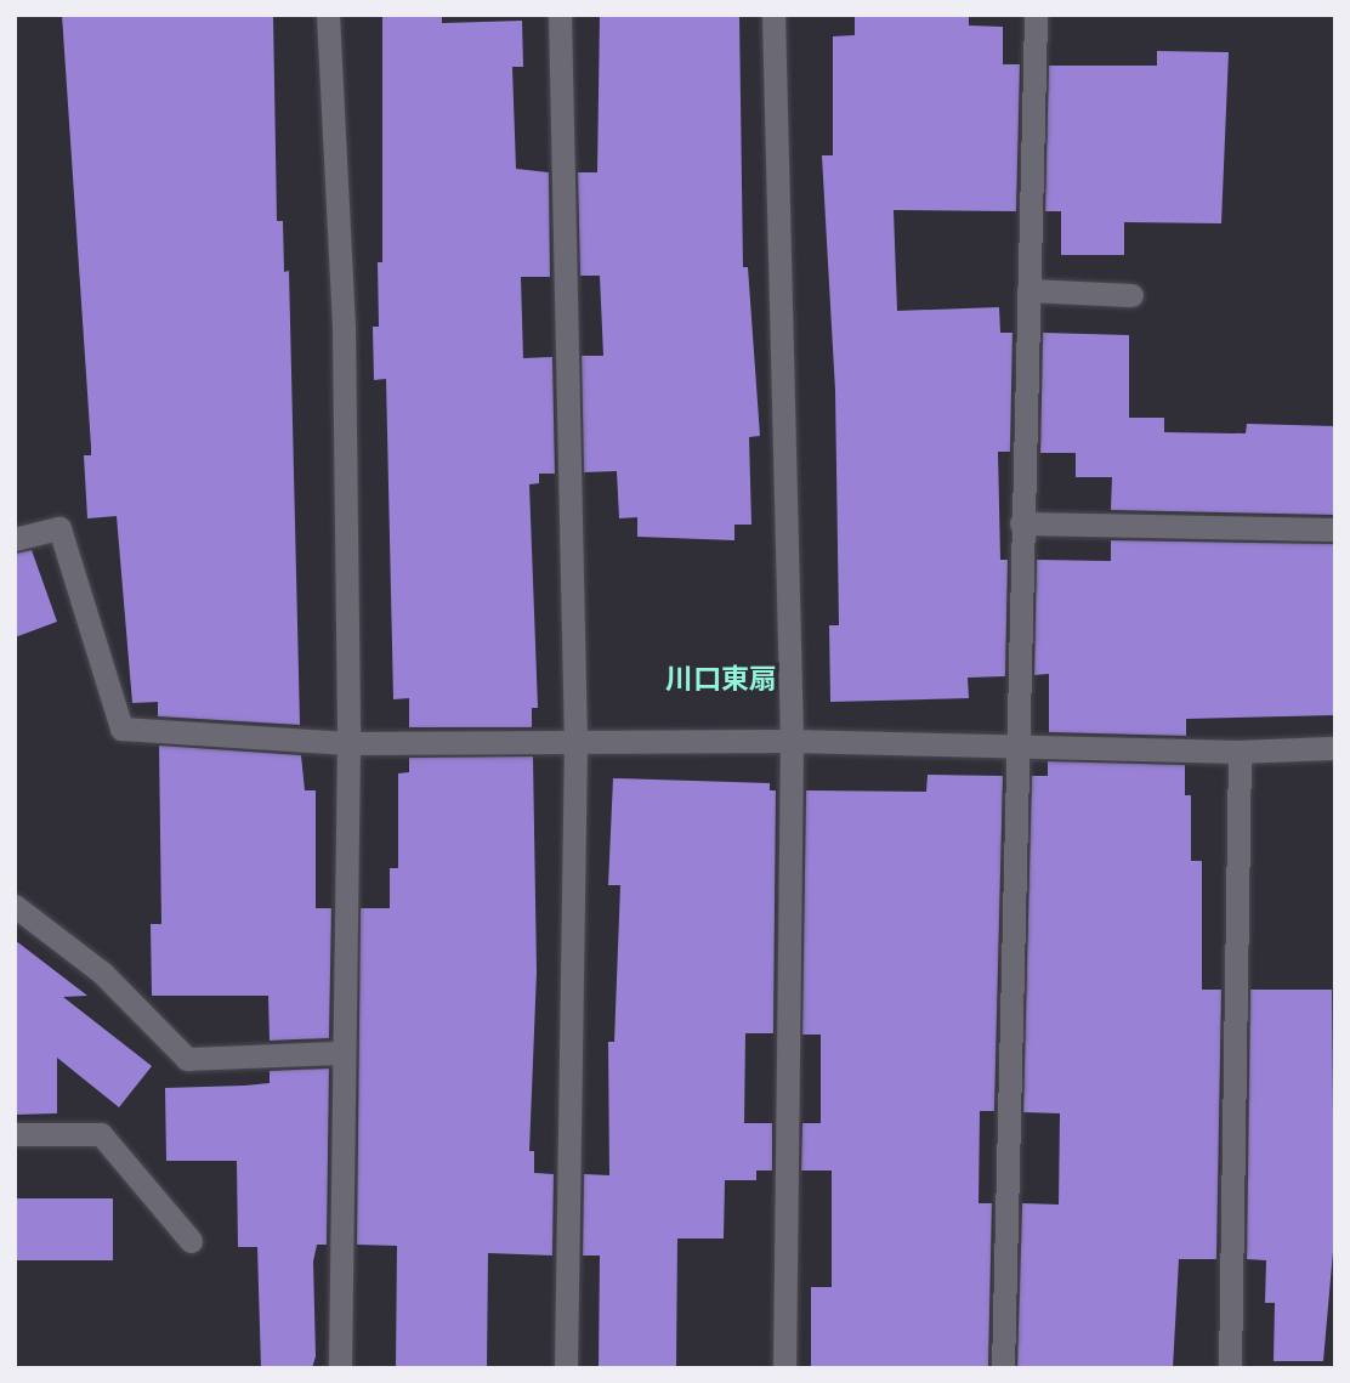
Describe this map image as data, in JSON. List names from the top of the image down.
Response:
{
  "districts": ["川口東扇"]
}
